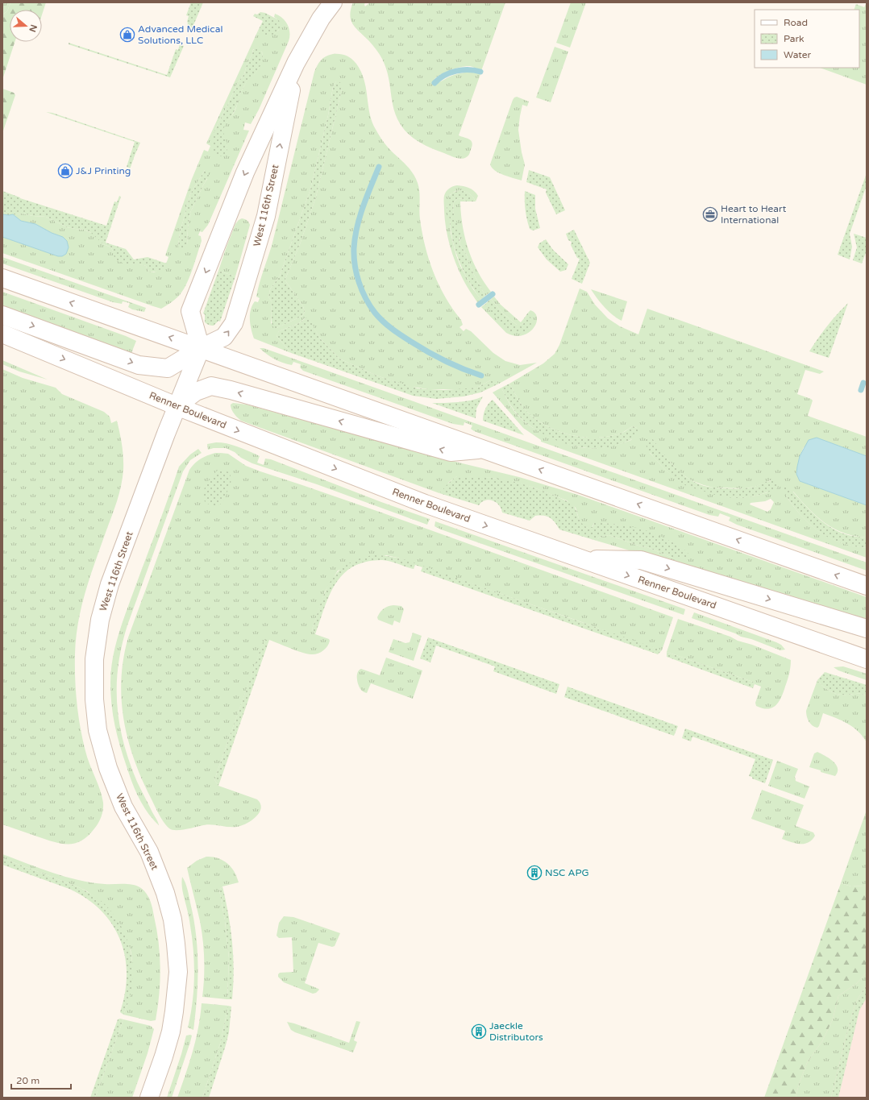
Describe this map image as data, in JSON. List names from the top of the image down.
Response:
{
  "streets": {
    "main road": ["West 116th Street", "Renner Boulevard"]
  },
  "crossings": [
    ["West 116th Street", "Renner Boulevard"]
  ],
  "places": {
    "shop": ["Advanced Medical Solutions, LLC", "J&J Printing"],
    "office": ["Heart to Heart International"],
    "building": ["NSC APG", "Jaeckle Distributors"]
  },
  "legend": ["Road", "Park", "Water"],
  "scale_bar": "20 m",
  "north": "right"
}
